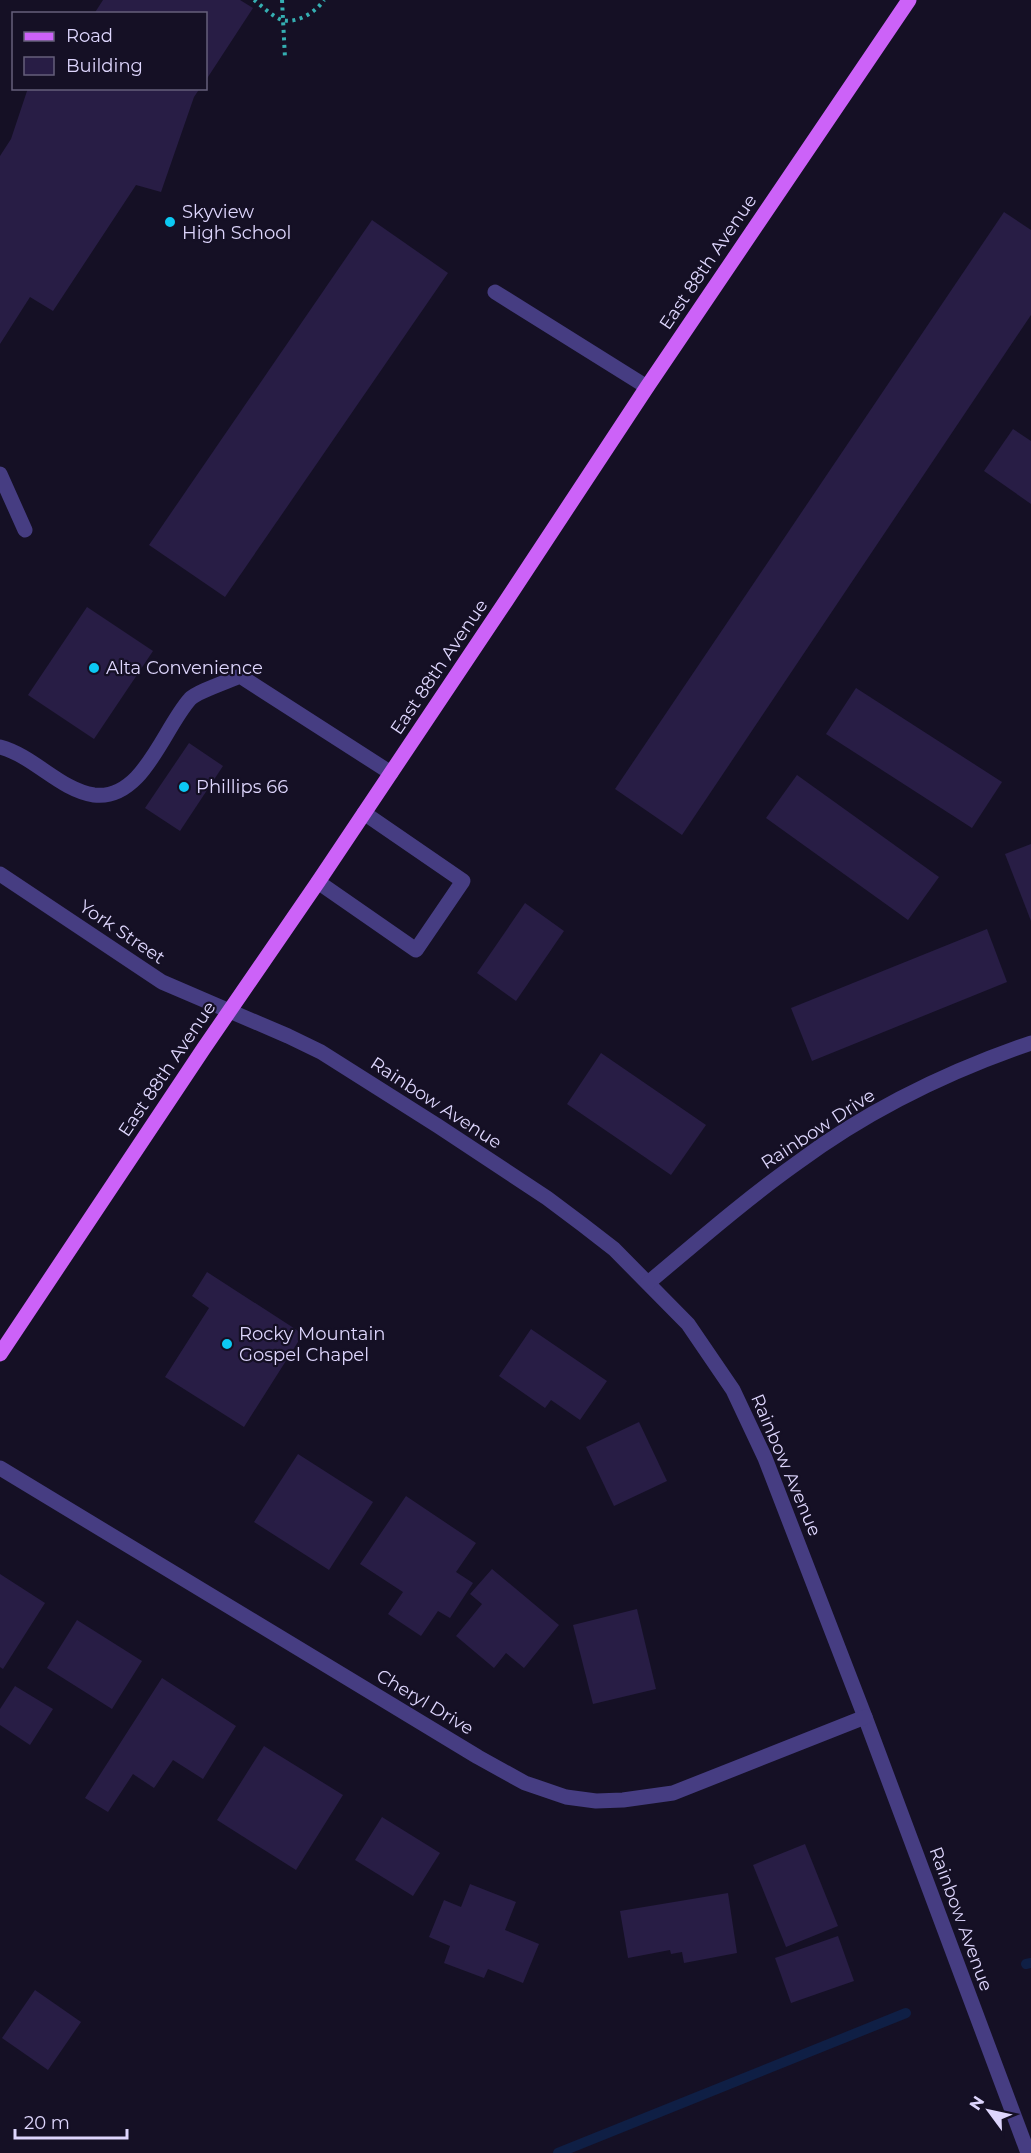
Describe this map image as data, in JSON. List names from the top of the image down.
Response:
{
  "streets": {
    "main road": ["East 88th Avenue"],
    "street": [
      "York Street",
      "Rainbow Avenue",
      "Rainbow Drive",
      "Cheryl Drive"
    ]
  },
  "crossings": [
    ["East 88th Avenue", "York Street"],
    ["East 88th Avenue", "Rainbow Avenue"],
    ["York Street", "Rainbow Avenue"],
    ["Rainbow Avenue", "Rainbow Drive"],
    ["Rainbow Avenue", "Cheryl Drive"]
  ],
  "places": [
    "Skyview High School",
    "Alta Convenience",
    "Phillips 66",
    "Rocky Mountain Gospel Chapel"
  ],
  "legend": ["Road", "Building"],
  "scale_bar": "20 m",
  "north": "top left"
}
